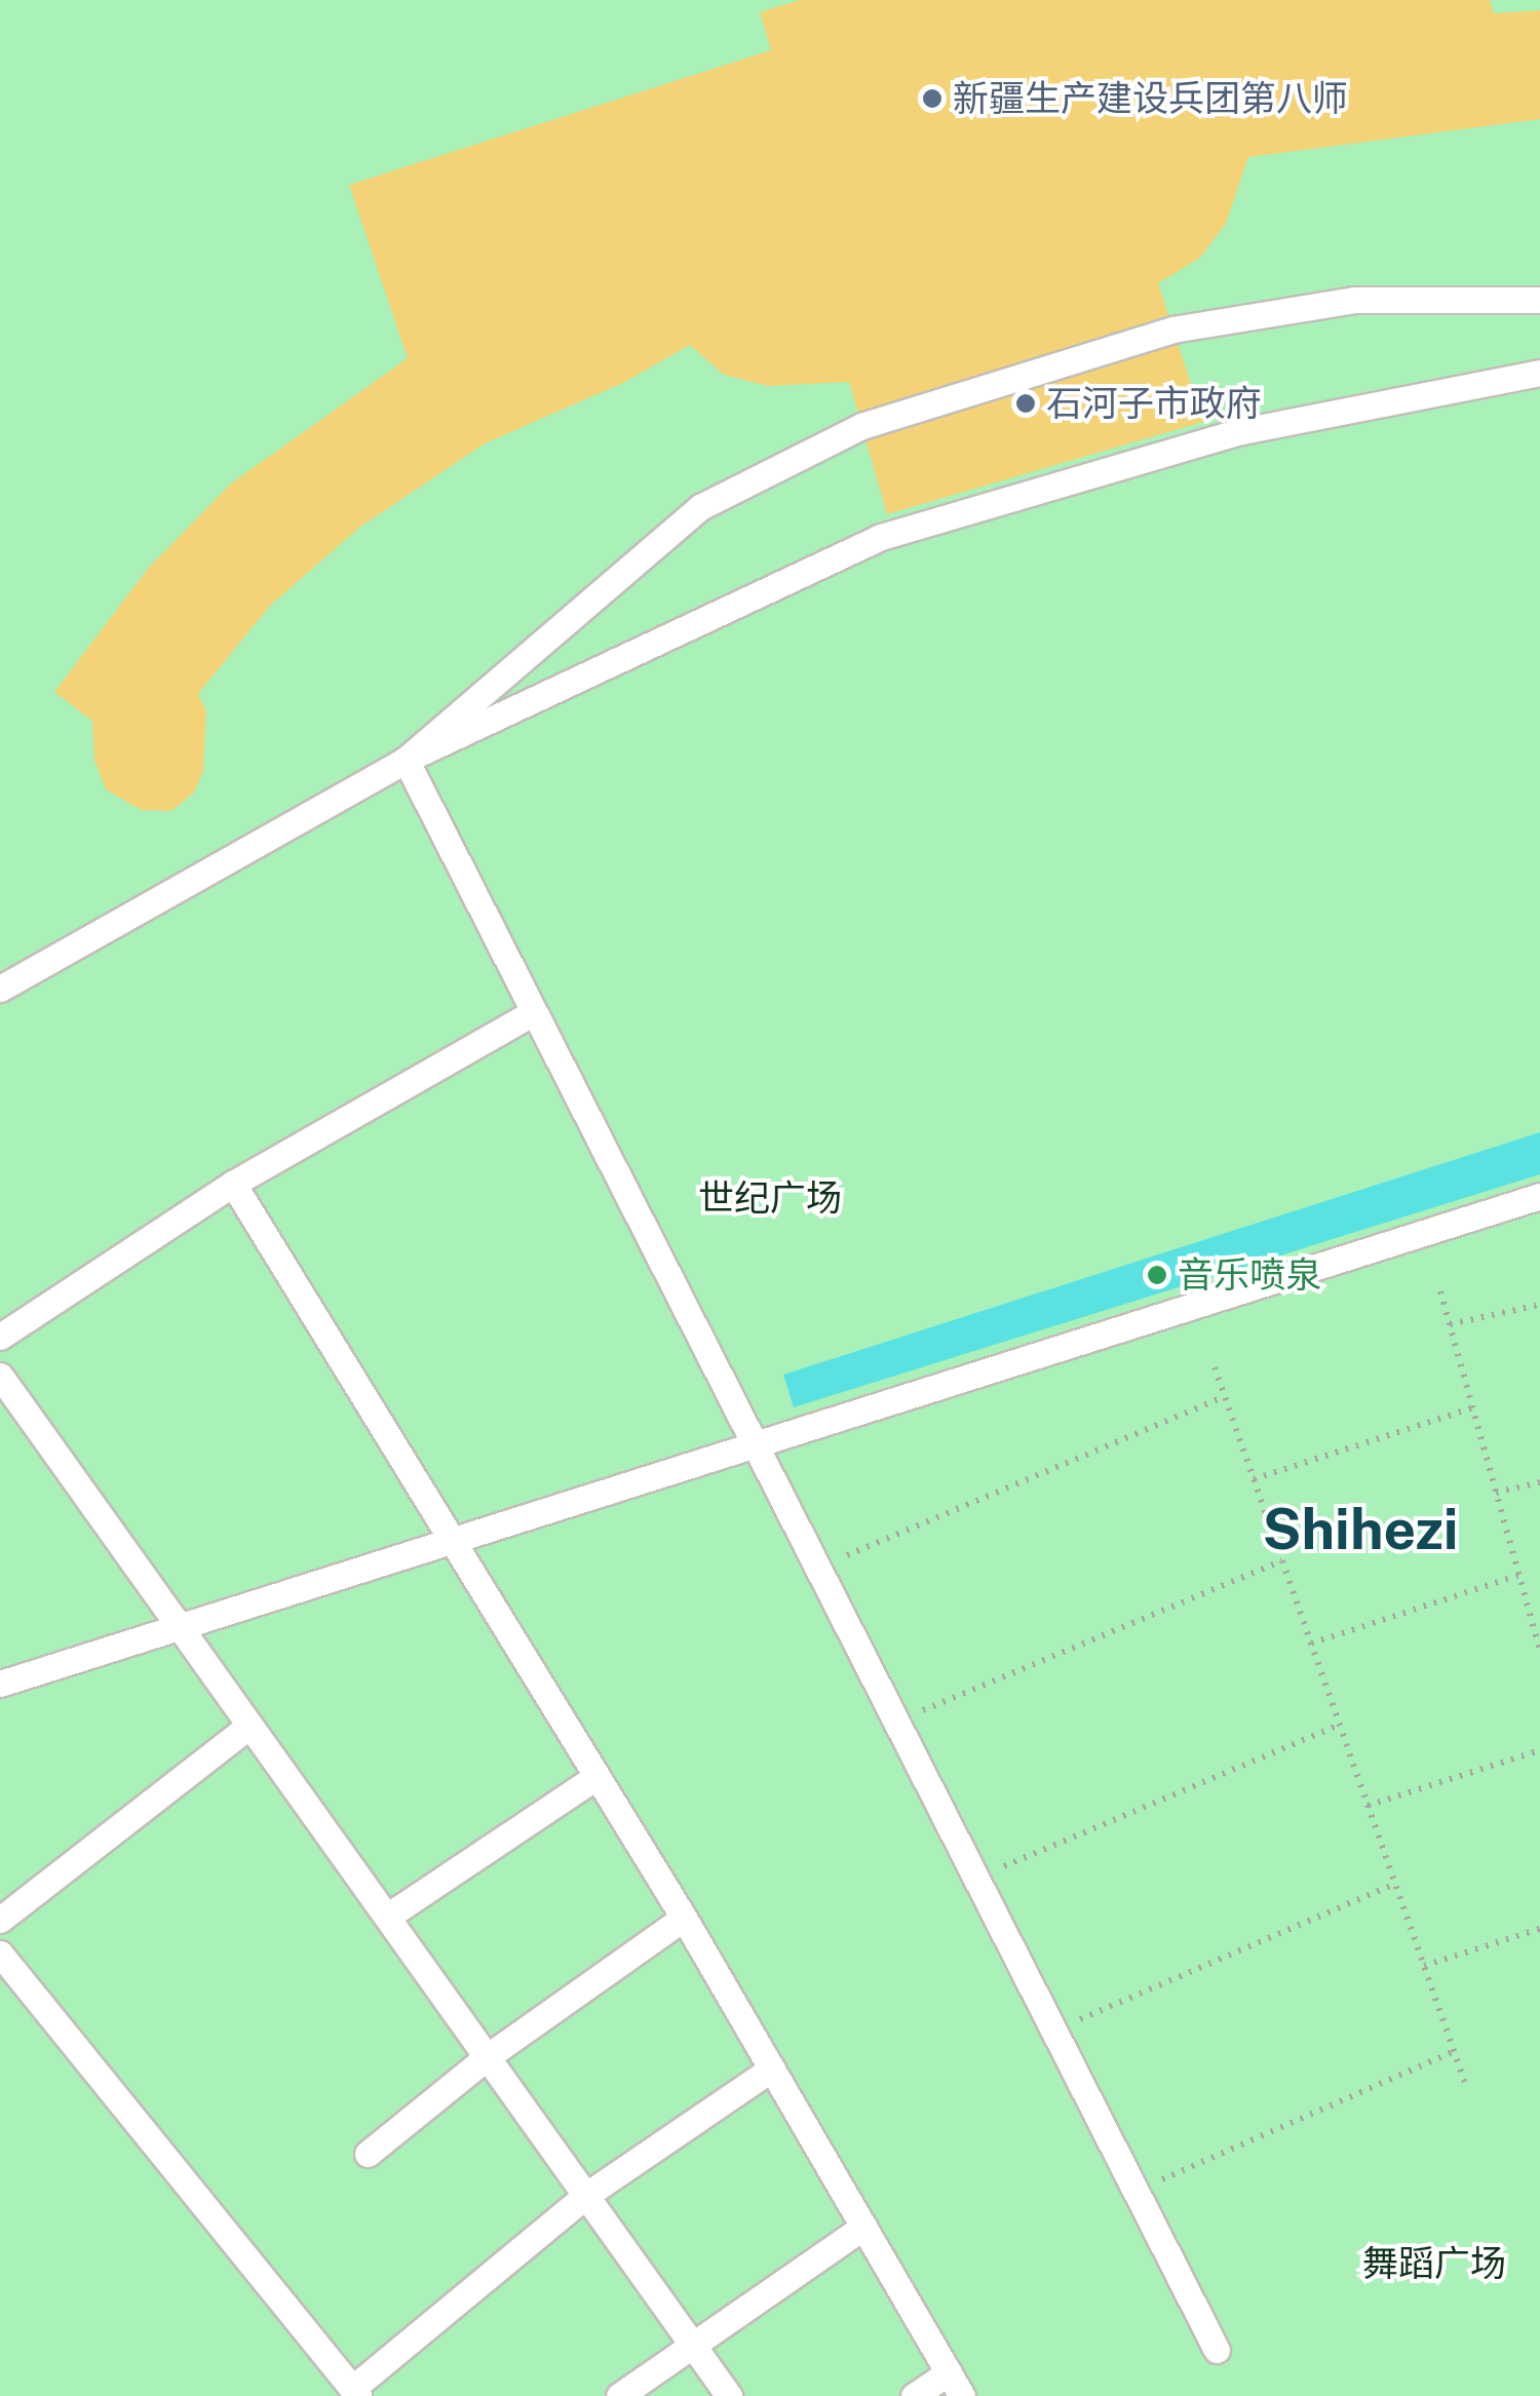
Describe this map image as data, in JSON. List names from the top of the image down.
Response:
{
  "districts": ["Shihezi"],
  "parks": ["世纪广场", "舞蹈广场"],
  "places": ["新疆生产建设兵团第八师", "石河子市政府", "音乐喷泉"]
}
